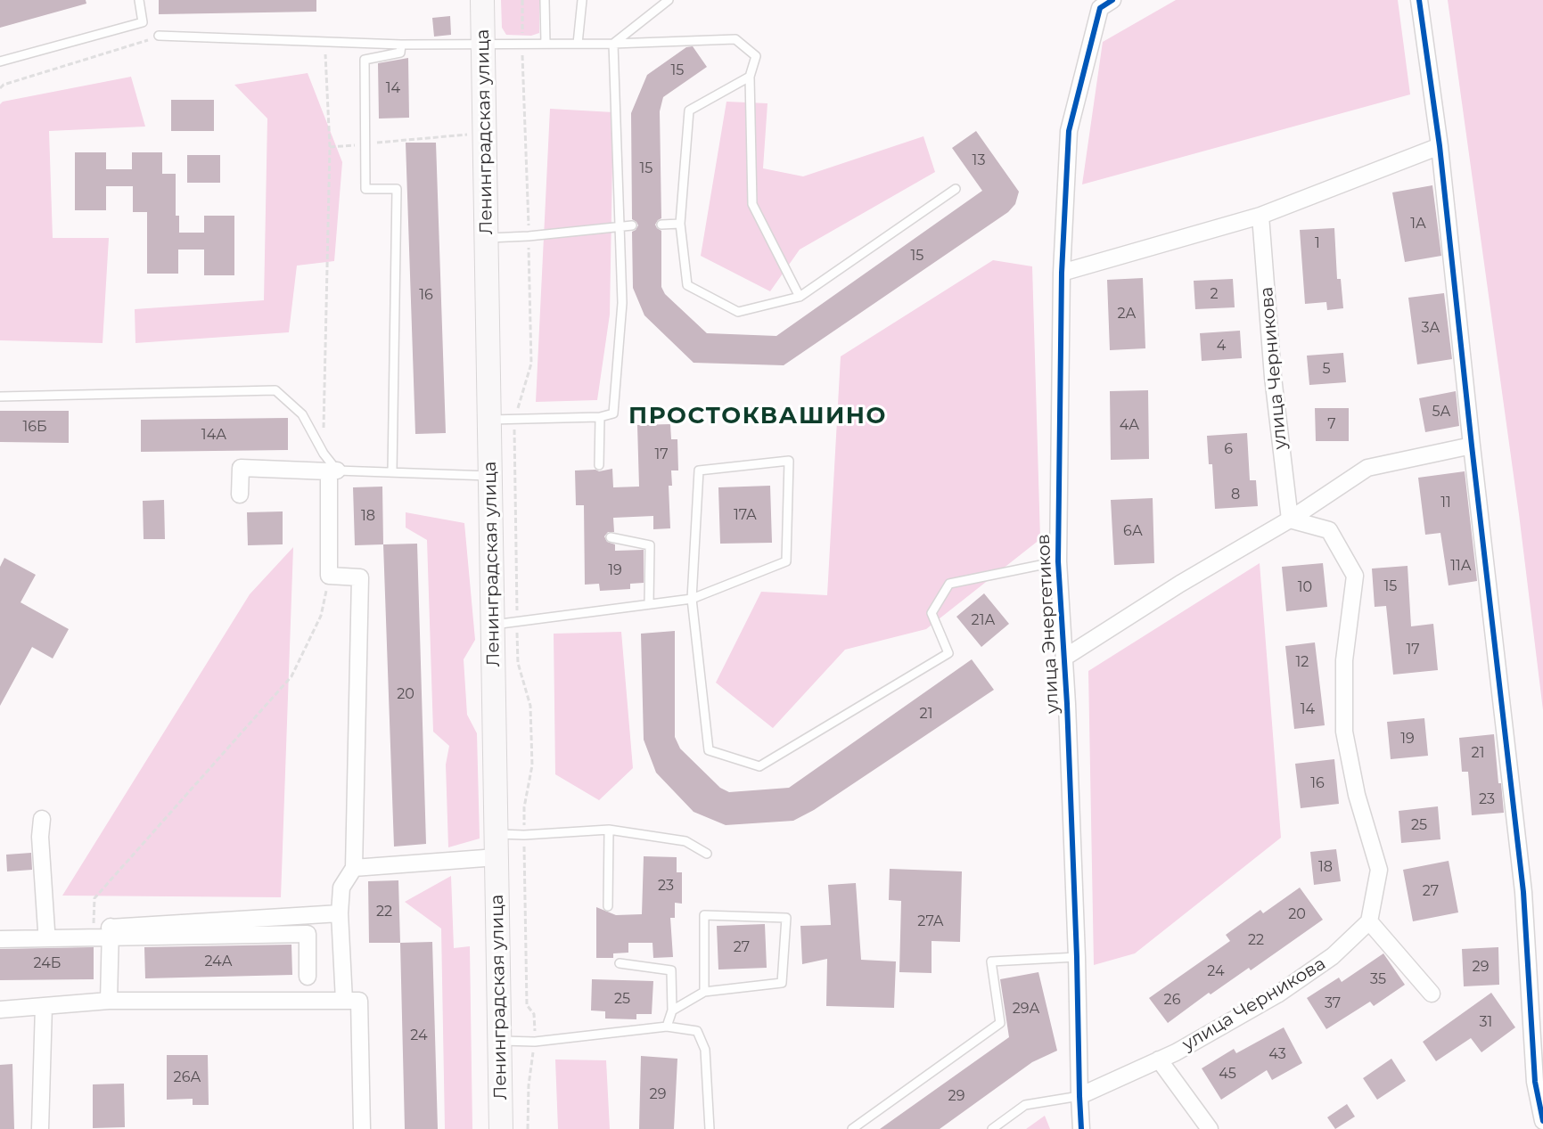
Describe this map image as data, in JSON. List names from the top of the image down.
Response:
{
  "streets": {
    "main road": ["Ленинградская улица"],
    "street": ["улица Черникова", "улица Энергетиков"]
  },
  "crossings": [
    ["улица Черникова", "улица Энергетиков"]
  ],
  "districts": ["ПРОСТОКВАШИНО"],
  "house_numbers": [
    "15",
    "14",
    "13",
    "15",
    "1А",
    "1",
    "15",
    "2",
    "16",
    "2А",
    "3А",
    "4",
    "5",
    "5А",
    "7",
    "4А",
    "16Б",
    "14А",
    "6",
    "17",
    "8",
    "11",
    "17А",
    "18",
    "6А",
    "11А",
    "19",
    "15",
    "10",
    "21А",
    "17",
    "12",
    "20",
    "14",
    "21",
    "19",
    "21",
    "16",
    "23",
    "25",
    "18",
    "23",
    "27",
    "22",
    "20",
    "27А",
    "22",
    "27",
    "24А",
    "24Б",
    "29",
    "24",
    "35",
    "25",
    "26",
    "37",
    "29А",
    "31",
    "24",
    "43",
    "45",
    "26А",
    "29",
    "29"
  ]
}
